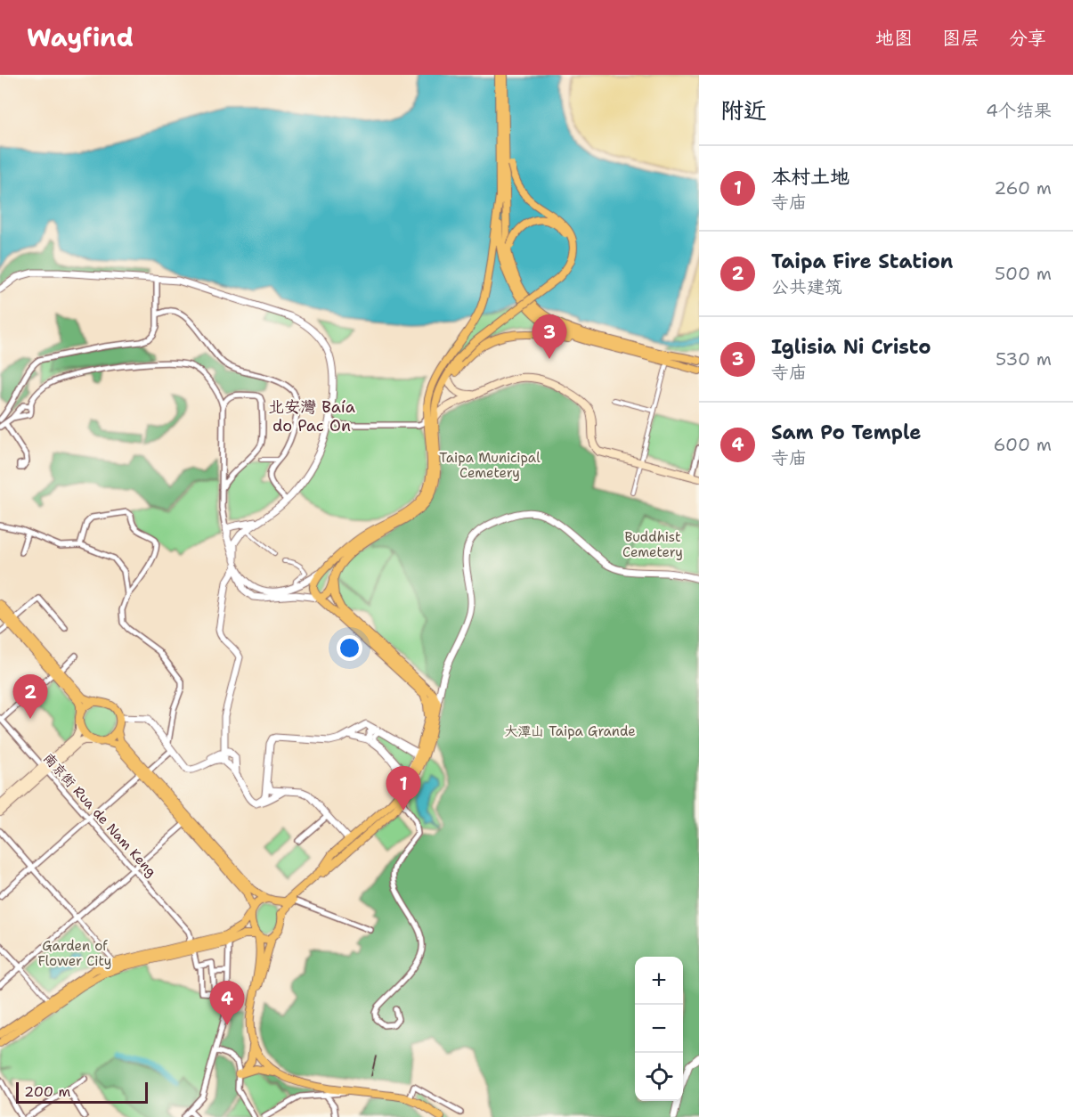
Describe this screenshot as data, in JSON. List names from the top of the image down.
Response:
{
  "streets": {
    "street": ["南京街 Rua de Nam Keng"]
  },
  "districts": ["北安灣 Baía do Pac On"],
  "parks": [
    "Taipa Municipal Cemetery",
    "Buddhist Cemetery",
    "大潭山 Taipa Grande",
    "Garden of Flower City"
  ],
  "scale_bar": "200 m",
  "page": {
    "header": "Wayfind",
    "nav": ["地图", "图层", "分享"],
    "heading": ["附近", "4个结果"],
    "list": [
      {
        "mark": "1",
        "name": "本村土地",
        "note": "寺庙",
        "value": "260 m"
      },
      {
        "mark": "2",
        "name": "Taipa Fire Station",
        "note": "公共建筑",
        "value": "500 m"
      },
      {
        "mark": "3",
        "name": "Iglisia Ni Cristo",
        "note": "寺庙",
        "value": "530 m"
      },
      {
        "mark": "4",
        "name": "Sam Po Temple",
        "note": "寺庙",
        "value": "600 m"
      }
    ],
    "pins": [
      "3",
      "2",
      "1",
      "4"
    ],
    "map_buttons": ["+", "−"],
    "scale": "200 m"
  }
}
